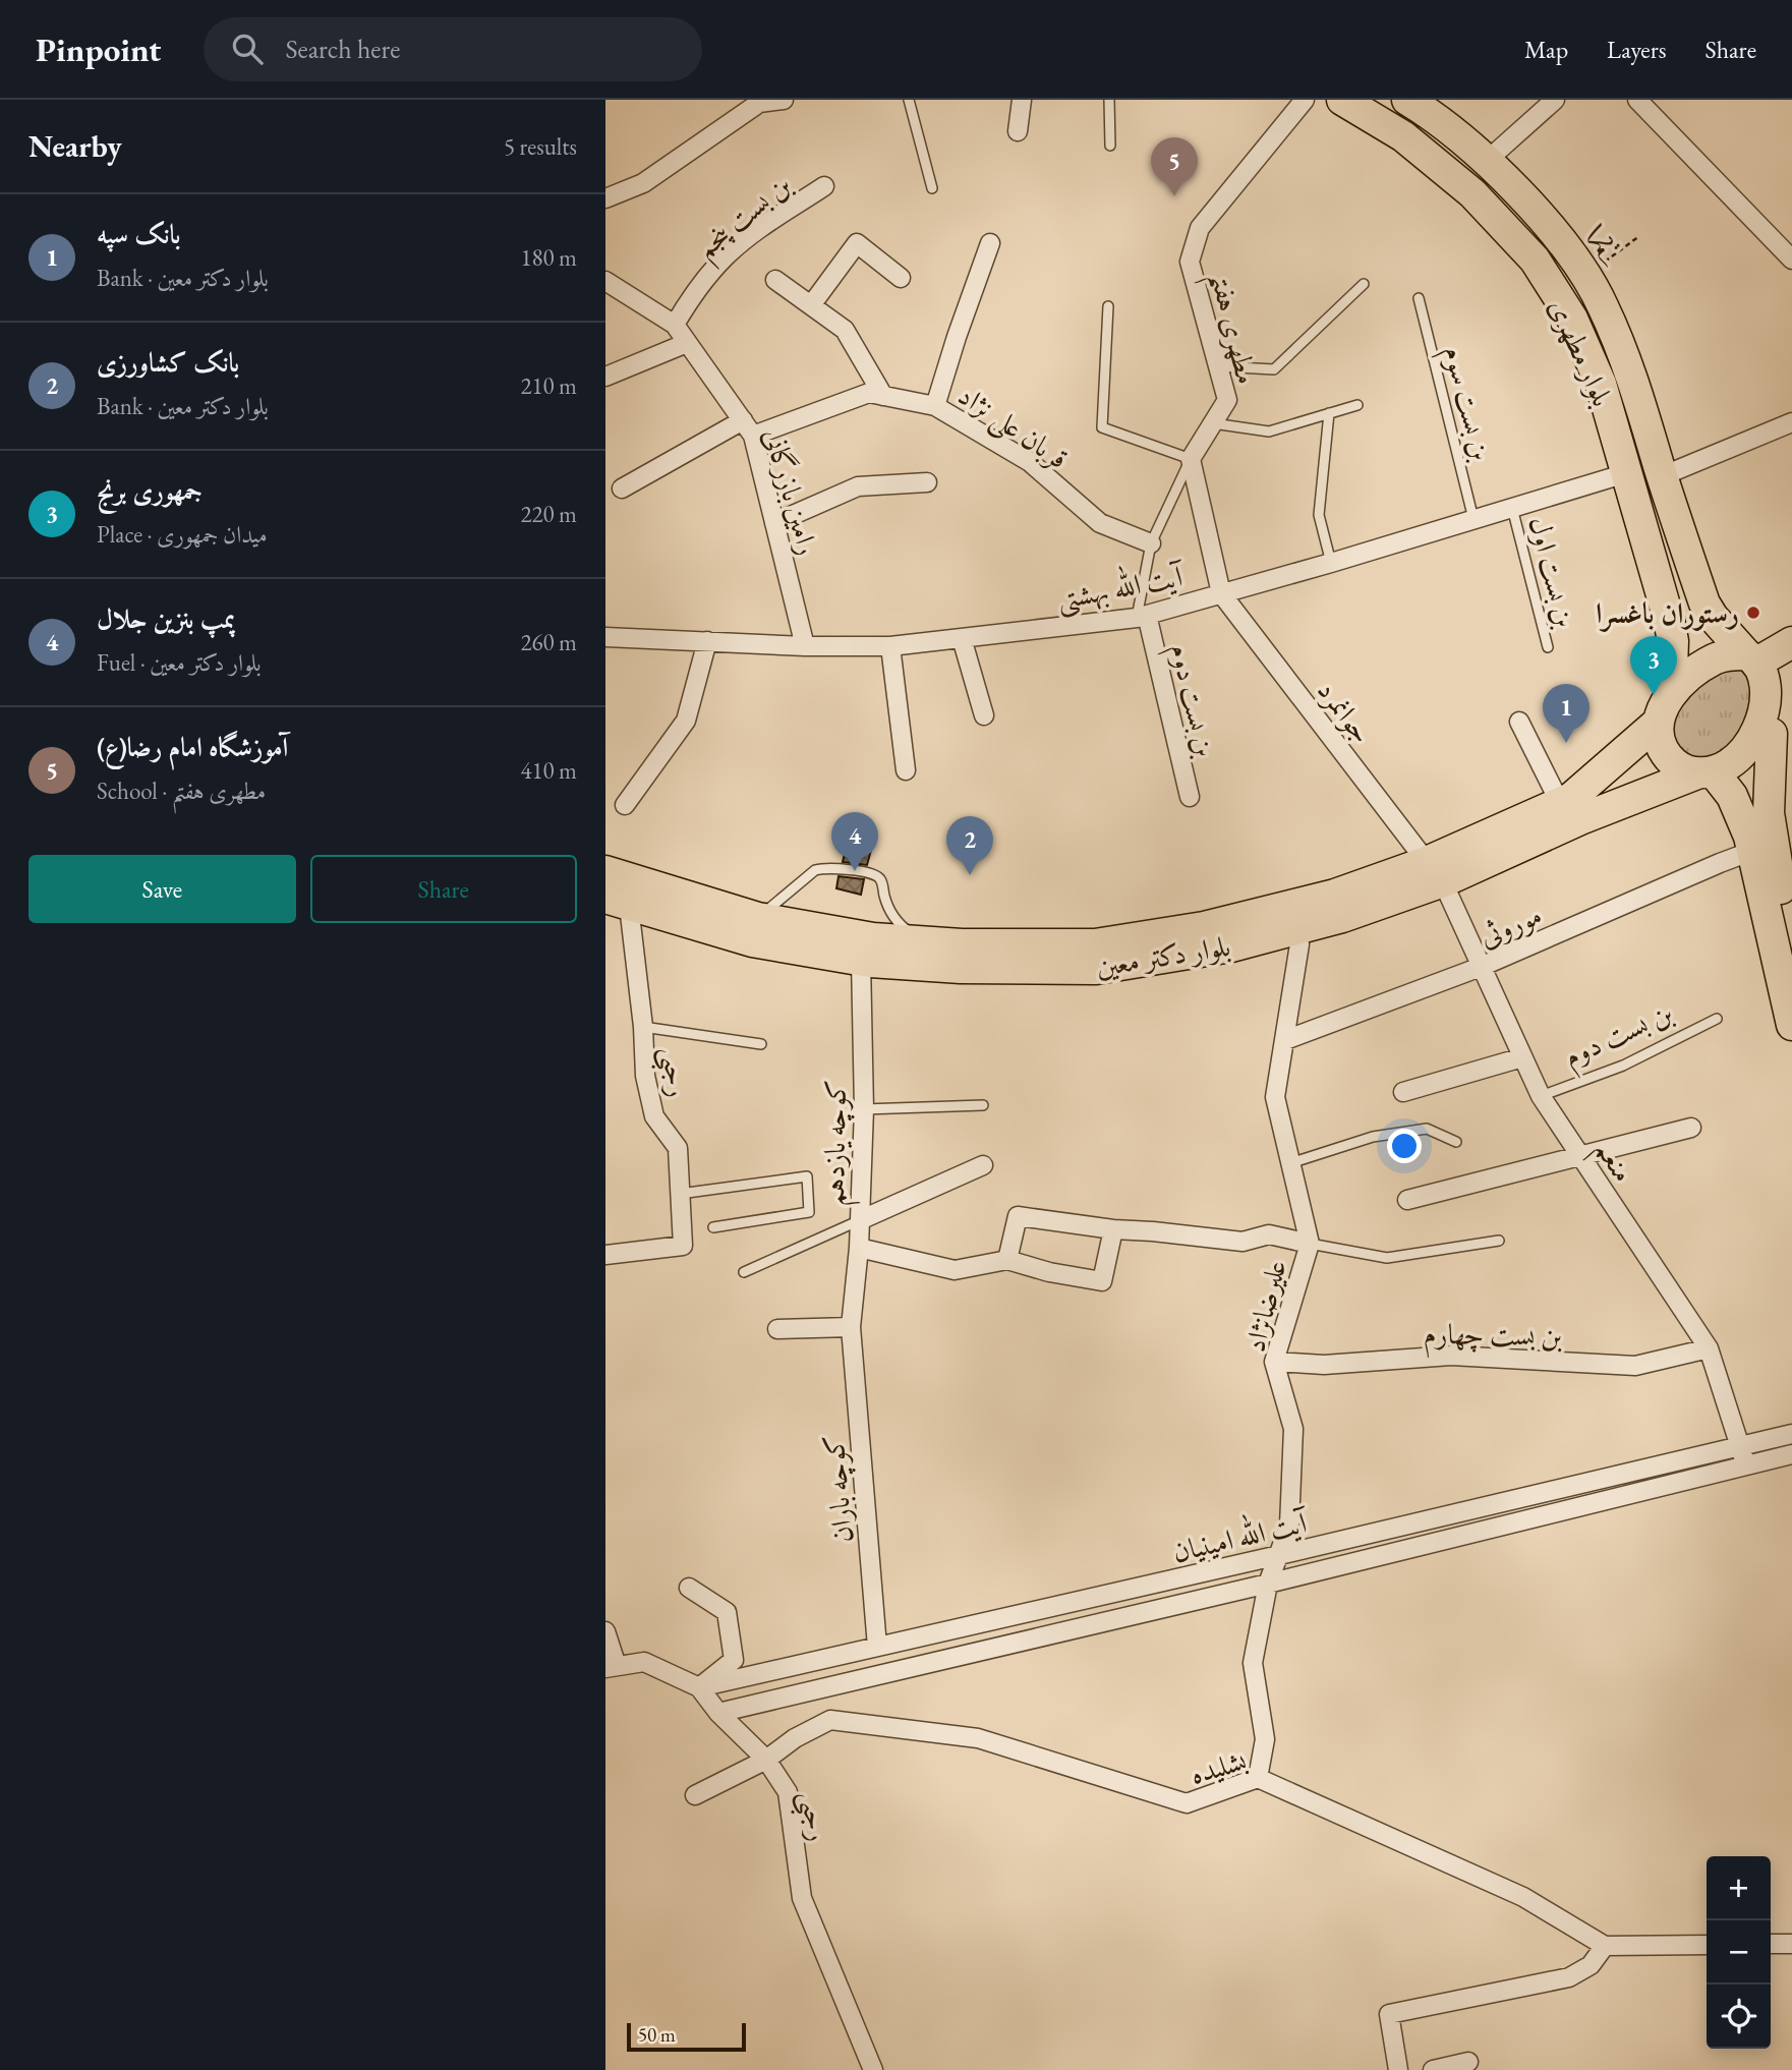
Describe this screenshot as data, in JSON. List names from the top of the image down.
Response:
{
  "streets": {
    "main road": ["بلوار مطهری", "بلوار دکتر معین"],
    "street": [
      "بن بست پنجم",
      "مطهری هفتم",
      "قربان علی نژاد",
      "رامین بازرگانی",
      "آیت الله بهشتی",
      "بن بست دوم",
      "جوانمرد",
      "موروثی",
      "رجبی",
      "کوچه یازدهم",
      "منعم",
      "علیرضانژاد",
      "بن بست چهارم",
      "کوچه باران",
      "آیت الله امینیان",
      "بشلیده"
    ],
    "lane": ["بن بست سوم", "بن بست اول"],
    "path": ["یکم"]
  },
  "crossings": [
    ["بن بست پنجم", "رامین بازرگانی"],
    ["یکم", "بلوار مطهری"],
    ["بلوار مطهری", "آیت الله بهشتی"],
    ["بلوار مطهری", "بلوار دکتر معین"],
    ["بن بست سوم", "آیت الله بهشتی"],
    ["قربان علی نژاد", "رامین بازرگانی"],
    ["رامین بازرگانی", "آیت الله بهشتی"],
    ["بن بست اول", "آیت الله بهشتی"],
    ["آیت الله بهشتی", "بن بست دوم"],
    ["آیت الله بهشتی", "جوانمرد"],
    ["بن بست دوم", "منعم"],
    ["جوانمرد", "بلوار دکتر معین"],
    ["جوانمرد", "منعم"],
    ["موروثی", "منعم"],
    ["موروثی", "علیرضانژاد"],
    ["بلوار دکتر معین", "رجبی"],
    ["بلوار دکتر معین", "کوچه یازدهم"],
    ["بلوار دکتر معین", "منعم"],
    ["بلوار دکتر معین", "علیرضانژاد"],
    ["رجبی", "آیت الله امینیان"],
    ["رجبی", "بشلیده"],
    ["کوچه یازدهم", "کوچه باران"],
    ["منعم", "بن بست چهارم"],
    ["منعم", "آیت الله امینیان"],
    ["علیرضانژاد", "بن بست چهارم"],
    ["علیرضانژاد", "آیت الله امینیان"],
    ["علیرضانژاد", "بشلیده"],
    ["کوچه باران", "آیت الله امینیان"]
  ],
  "places": ["رستوران باغسرا"],
  "scale_bar": "50 m",
  "page": {
    "header": "Pinpoint",
    "search": "Search here",
    "nav": ["Map", "Layers", "Share"],
    "heading": ["Nearby", "5 results"],
    "pins": [
      "5",
      "3",
      "1",
      "4",
      "2"
    ],
    "list": [
      {
        "mark": "1",
        "name": "بانک سپه",
        "note": "Bank · بلوار دکتر معین",
        "value": "180 m"
      },
      {
        "mark": "2",
        "name": "بانک کشاورزی",
        "note": "Bank · بلوار دکتر معین",
        "value": "210 m"
      },
      {
        "mark": "3",
        "name": "جمهوری برنج",
        "note": "Place · میدان جمهوری",
        "value": "220 m"
      },
      {
        "mark": "4",
        "name": "پمپ بنزین جلال",
        "note": "Fuel · بلوار دکتر معین",
        "value": "260 m"
      },
      {
        "mark": "5",
        "name": "آموزشگاه امام رضا(ع)",
        "note": "School · مطهری هفتم",
        "value": "410 m"
      }
    ],
    "buttons": ["Save", "Share"],
    "map_buttons": ["+", "−"],
    "scale": "50 m"
  }
}
